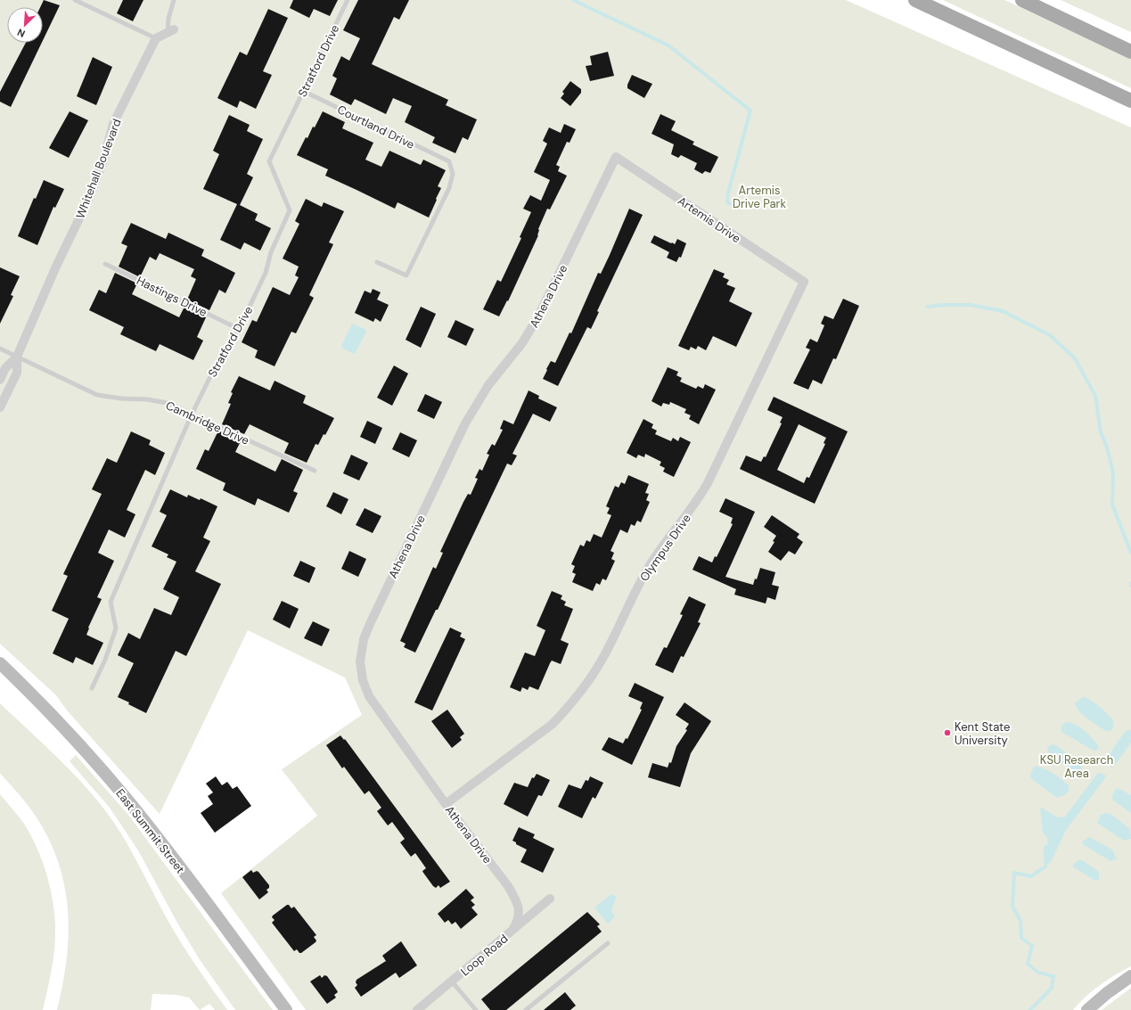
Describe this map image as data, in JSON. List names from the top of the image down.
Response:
{
  "streets": {
    "main road": ["East Summit Street"],
    "street": [
      "Whitehall Boulevard",
      "Artemis Drive",
      "Athena Drive",
      "Olympus Drive",
      "Loop Road"
    ],
    "lane": [
      "Stratford Drive",
      "Courtland Drive",
      "Hastings Drive",
      "Cambridge Drive"
    ]
  },
  "crossings": [
    ["Stratford Drive", "Courtland Drive"],
    ["Stratford Drive", "Hastings Drive"],
    ["Stratford Drive", "Cambridge Drive"],
    ["Whitehall Boulevard", "Cambridge Drive"],
    ["Artemis Drive", "Athena Drive"],
    ["Artemis Drive", "Olympus Drive"],
    ["Athena Drive", "Olympus Drive"],
    ["Athena Drive", "Loop Road"]
  ],
  "parks": ["Artemis Drive Park", "KSU Research Area"],
  "places": ["Kent State University"],
  "north": "bottom left"
}
